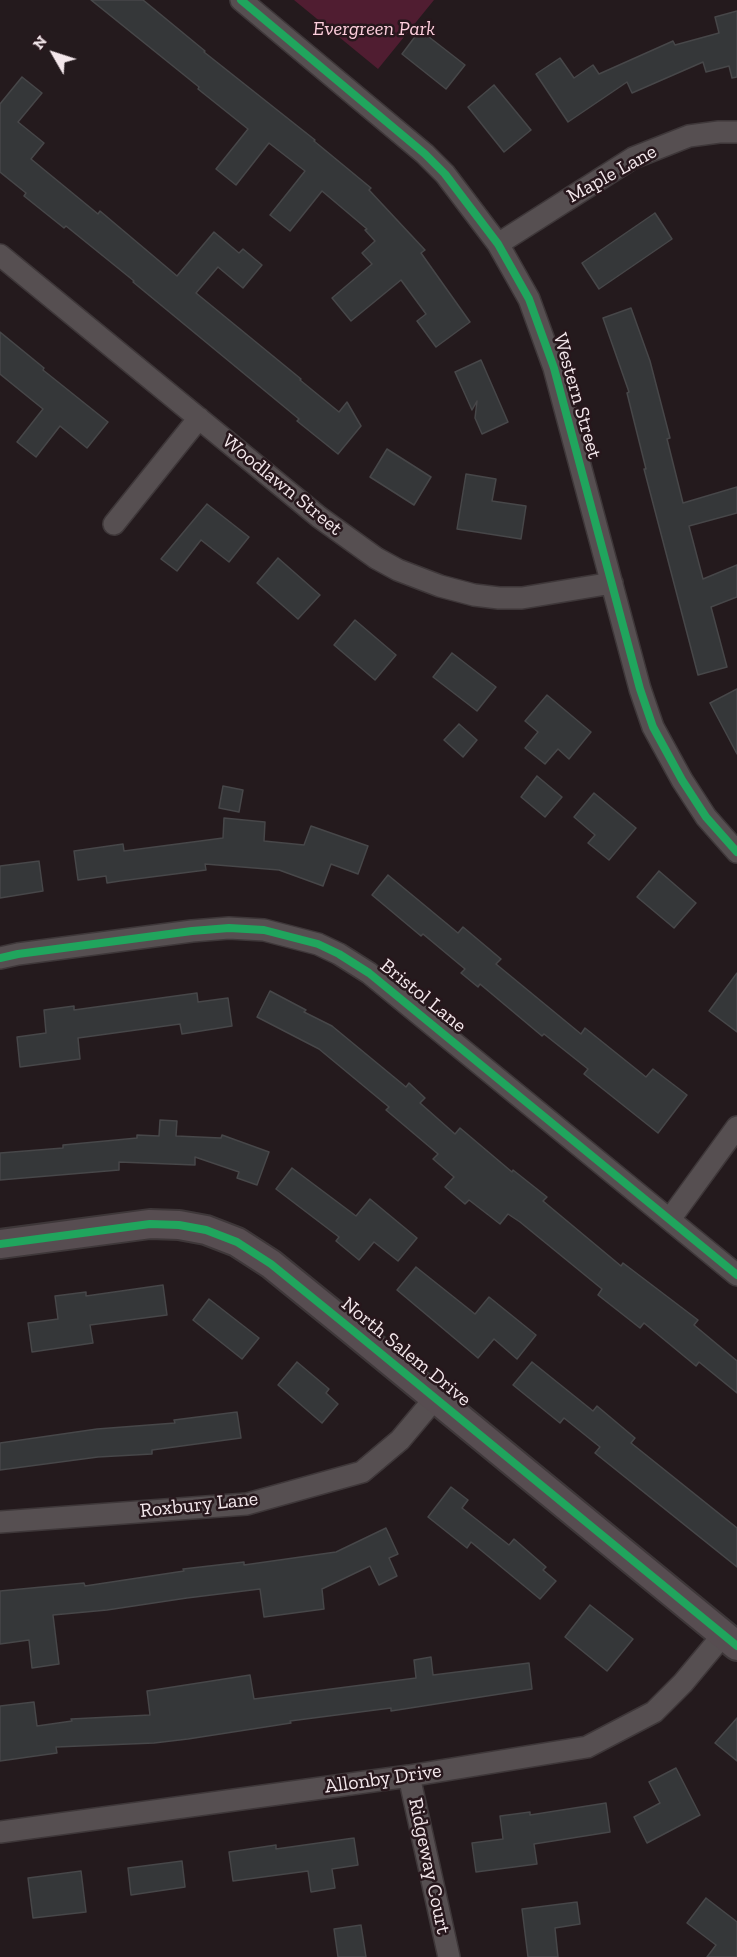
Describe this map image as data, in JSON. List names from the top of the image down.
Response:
{
  "streets": {
    "street": [
      "Maple Lane",
      "Western Street",
      "Woodlawn Street",
      "Bristol Lane",
      "North Salem Drive",
      "Roxbury Lane",
      "Allonby Drive",
      "Ridgeway Court"
    ]
  },
  "crossings": [
    ["Maple Lane", "Western Street"],
    ["Western Street", "Woodlawn Street"],
    ["North Salem Drive", "Roxbury Lane"],
    ["North Salem Drive", "Allonby Drive"],
    ["Allonby Drive", "Ridgeway Court"]
  ],
  "parks": ["Evergreen Park"],
  "north": "top left"
}
